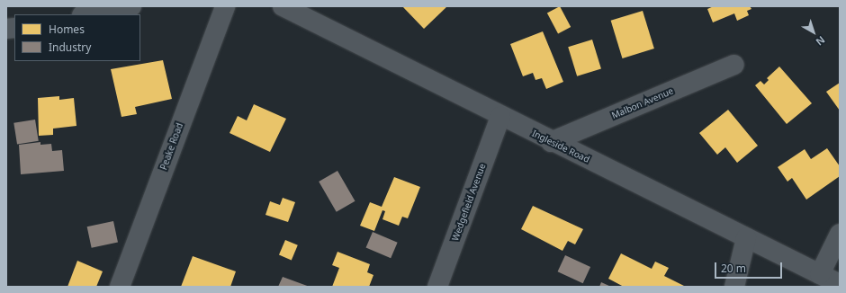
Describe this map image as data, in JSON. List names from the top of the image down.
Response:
{
  "streets": {
    "street": [
      "Malbon Avenue",
      "Peake Road",
      "Ingleside Road",
      "Wedgefield Avenue"
    ]
  },
  "crossings": [
    ["Malbon Avenue", "Ingleside Road"],
    ["Ingleside Road", "Wedgefield Avenue"]
  ],
  "legend": ["Homes", "Industry"],
  "scale_bar": "20 m",
  "north": "bottom right"
}
